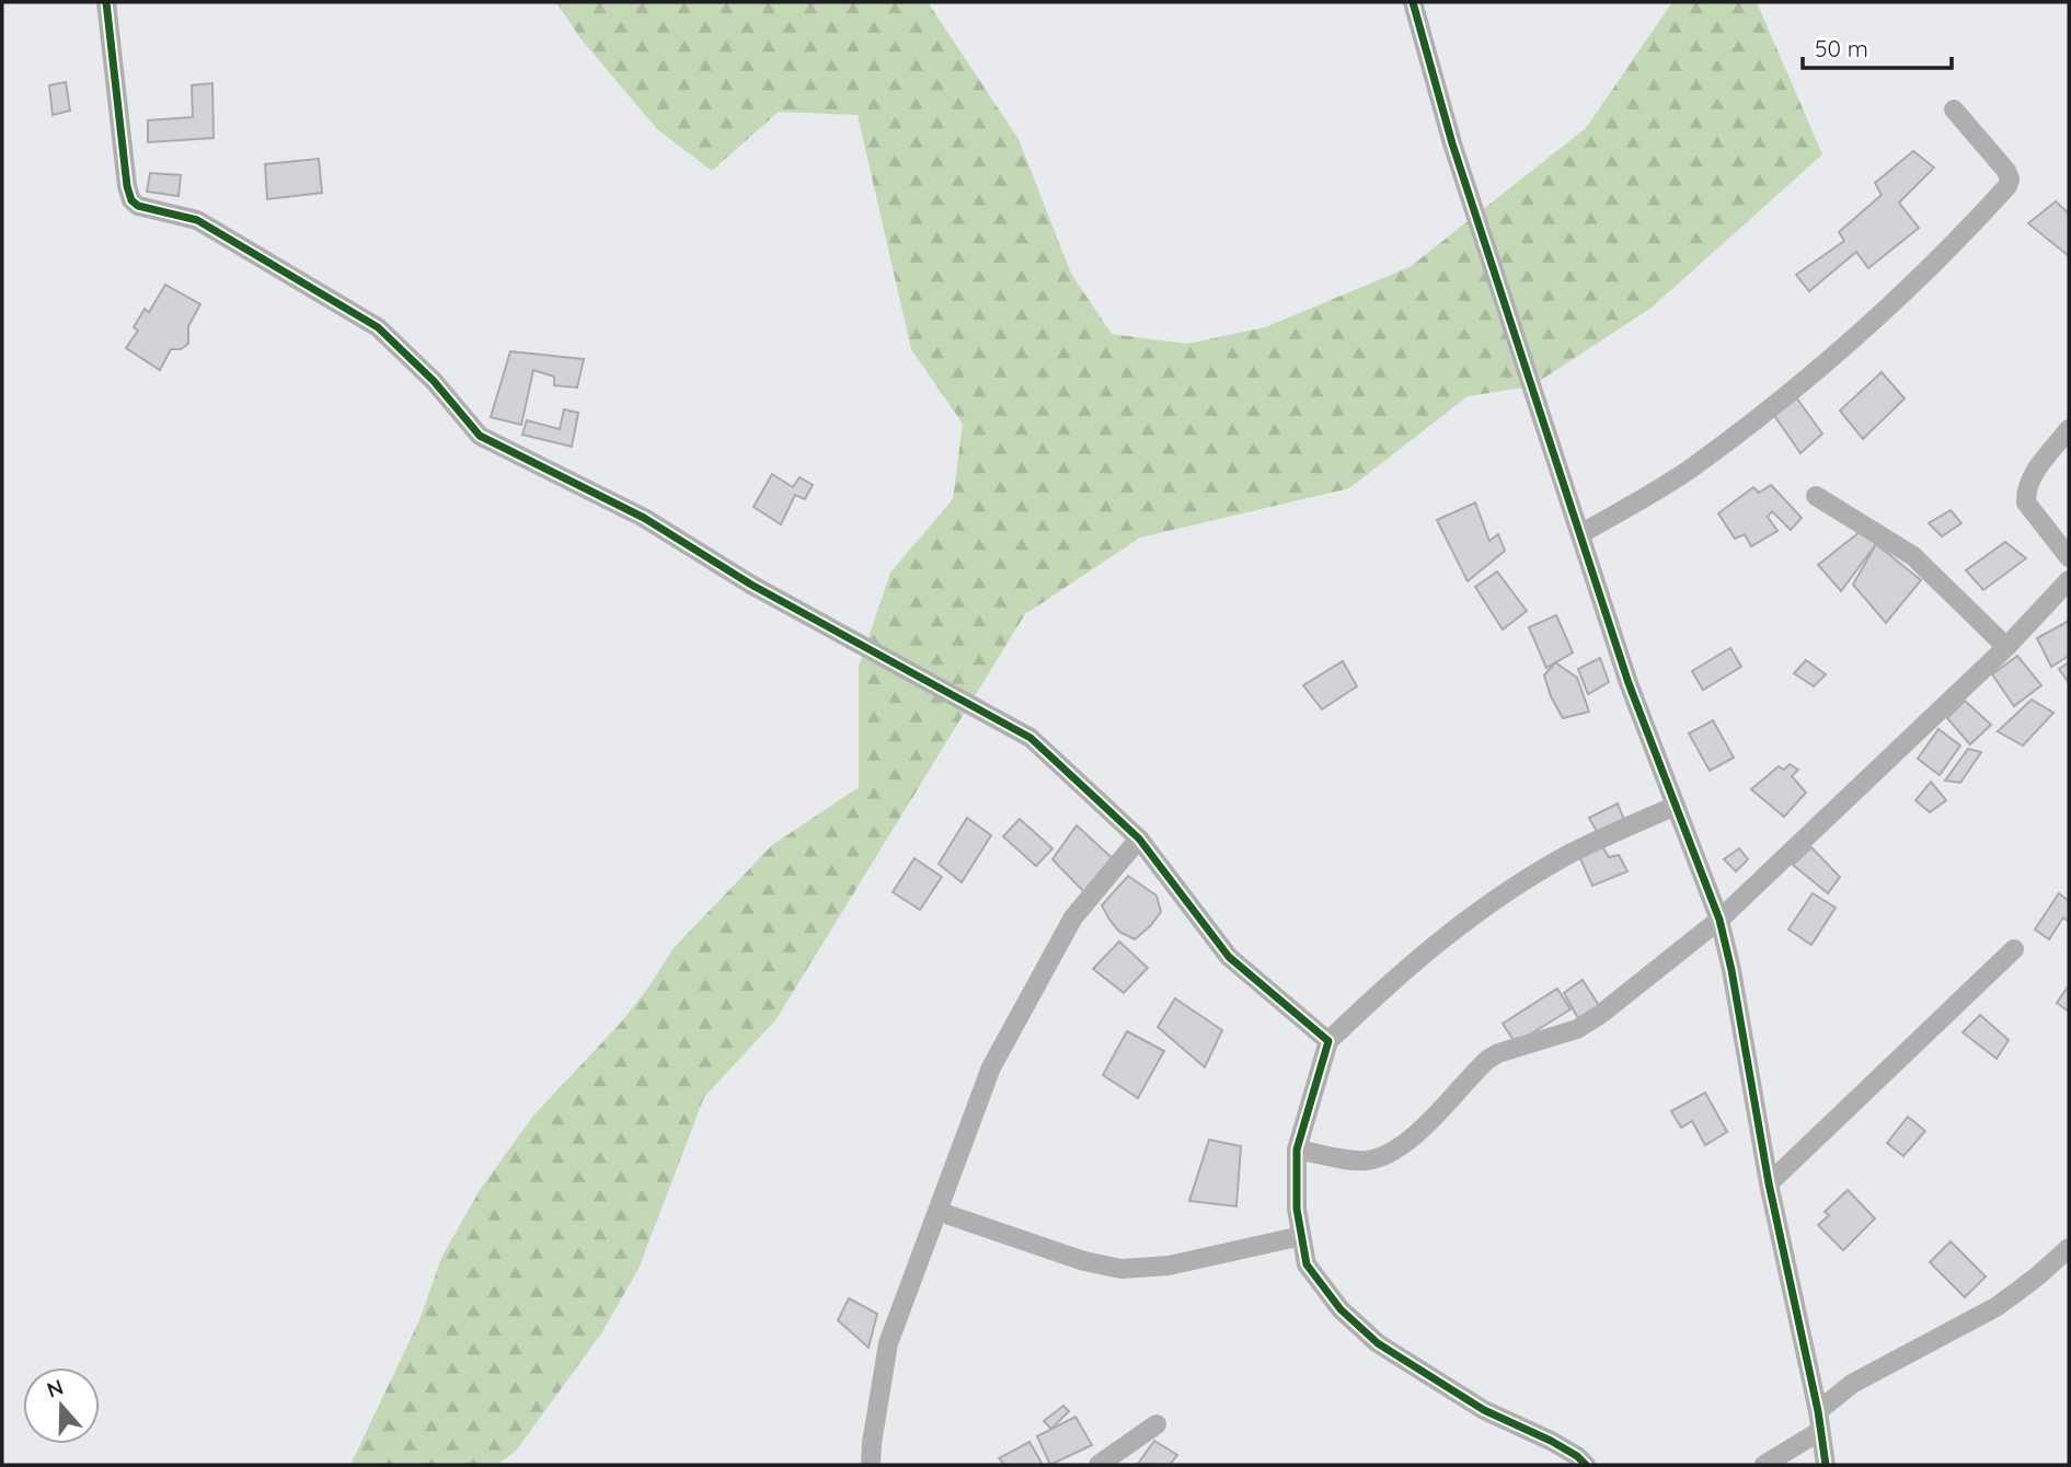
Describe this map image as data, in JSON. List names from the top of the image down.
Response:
{
  "scale_bar": "50 m",
  "north": "top"
}
